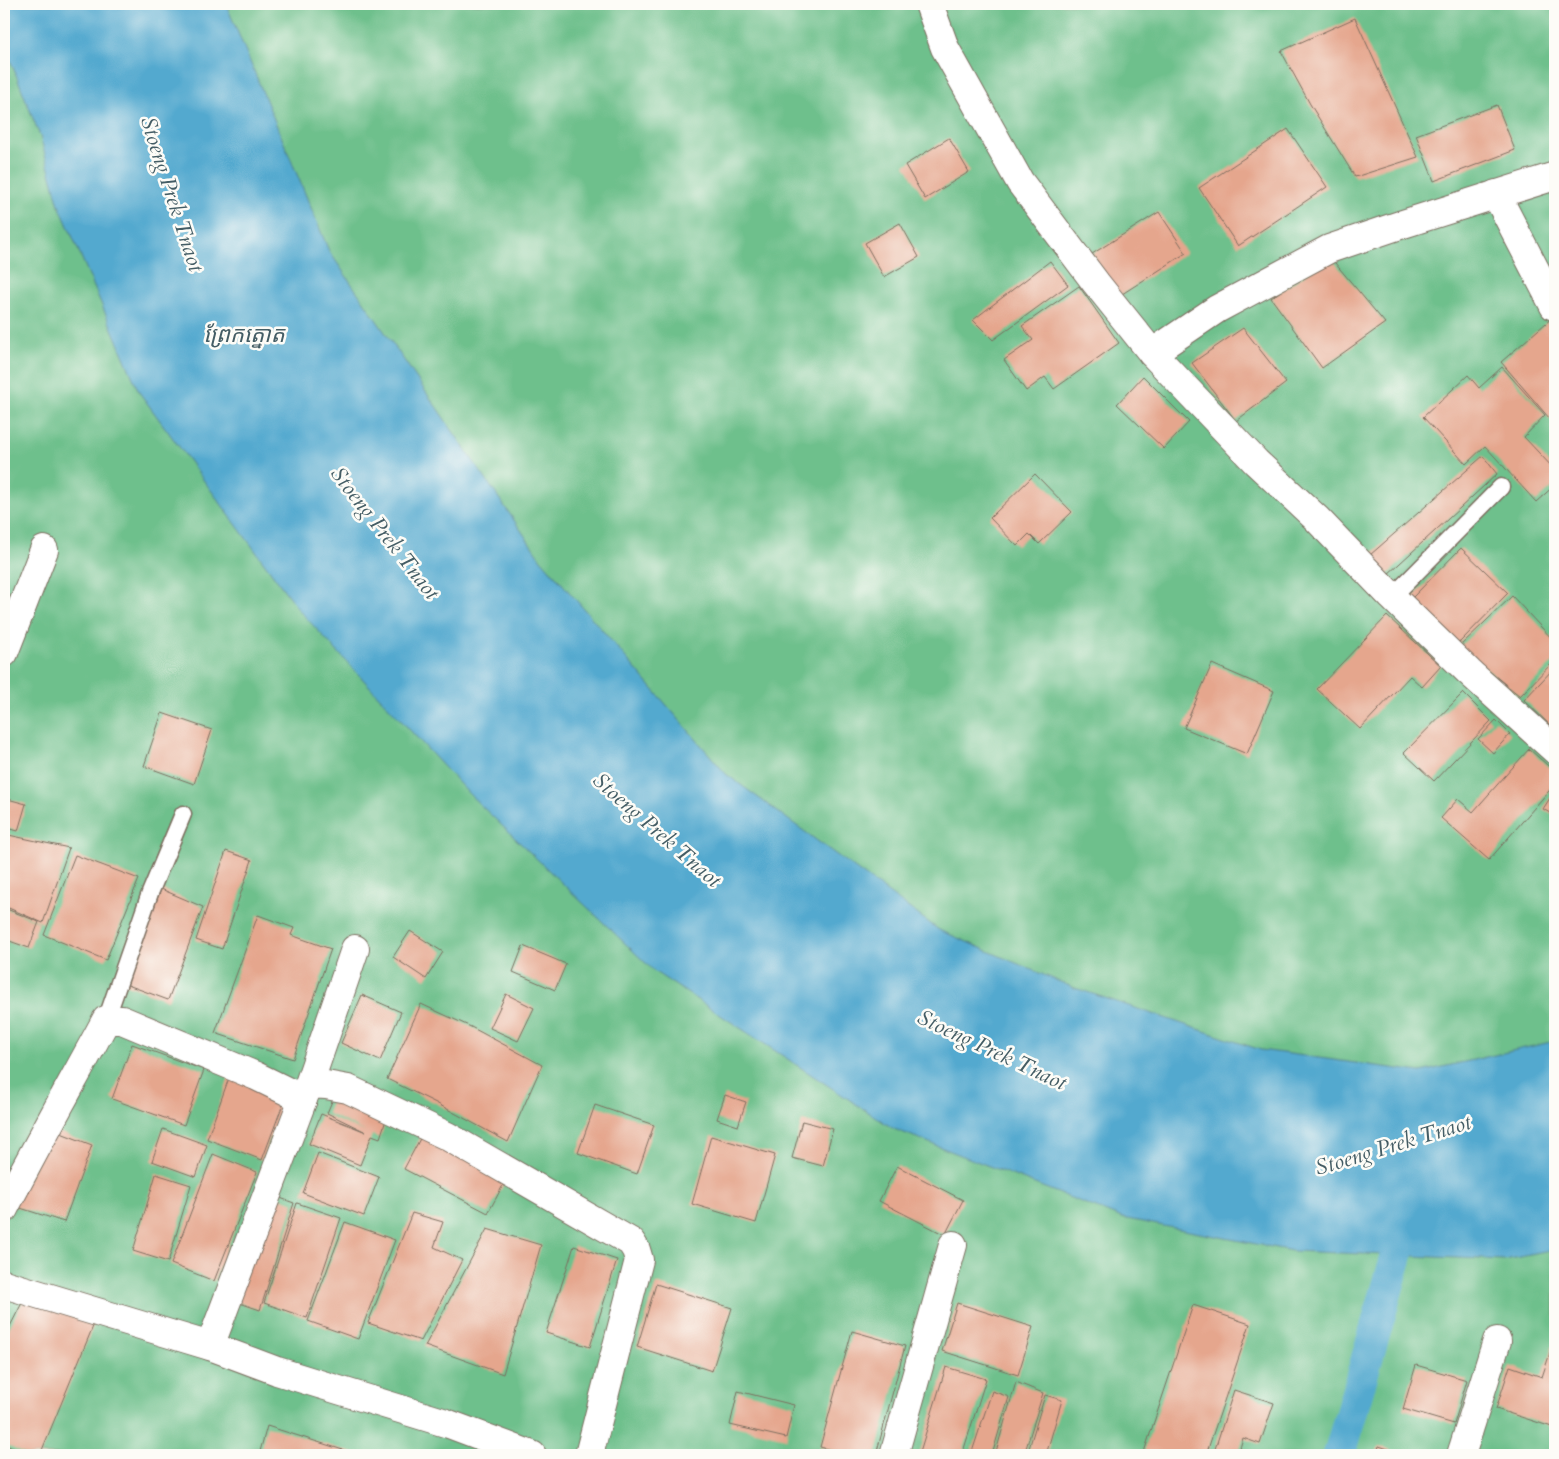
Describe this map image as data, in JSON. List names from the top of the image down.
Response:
{
  "water": ["Stoeng Prek Tnaot", "ព្រែកត្នោត"]
}
